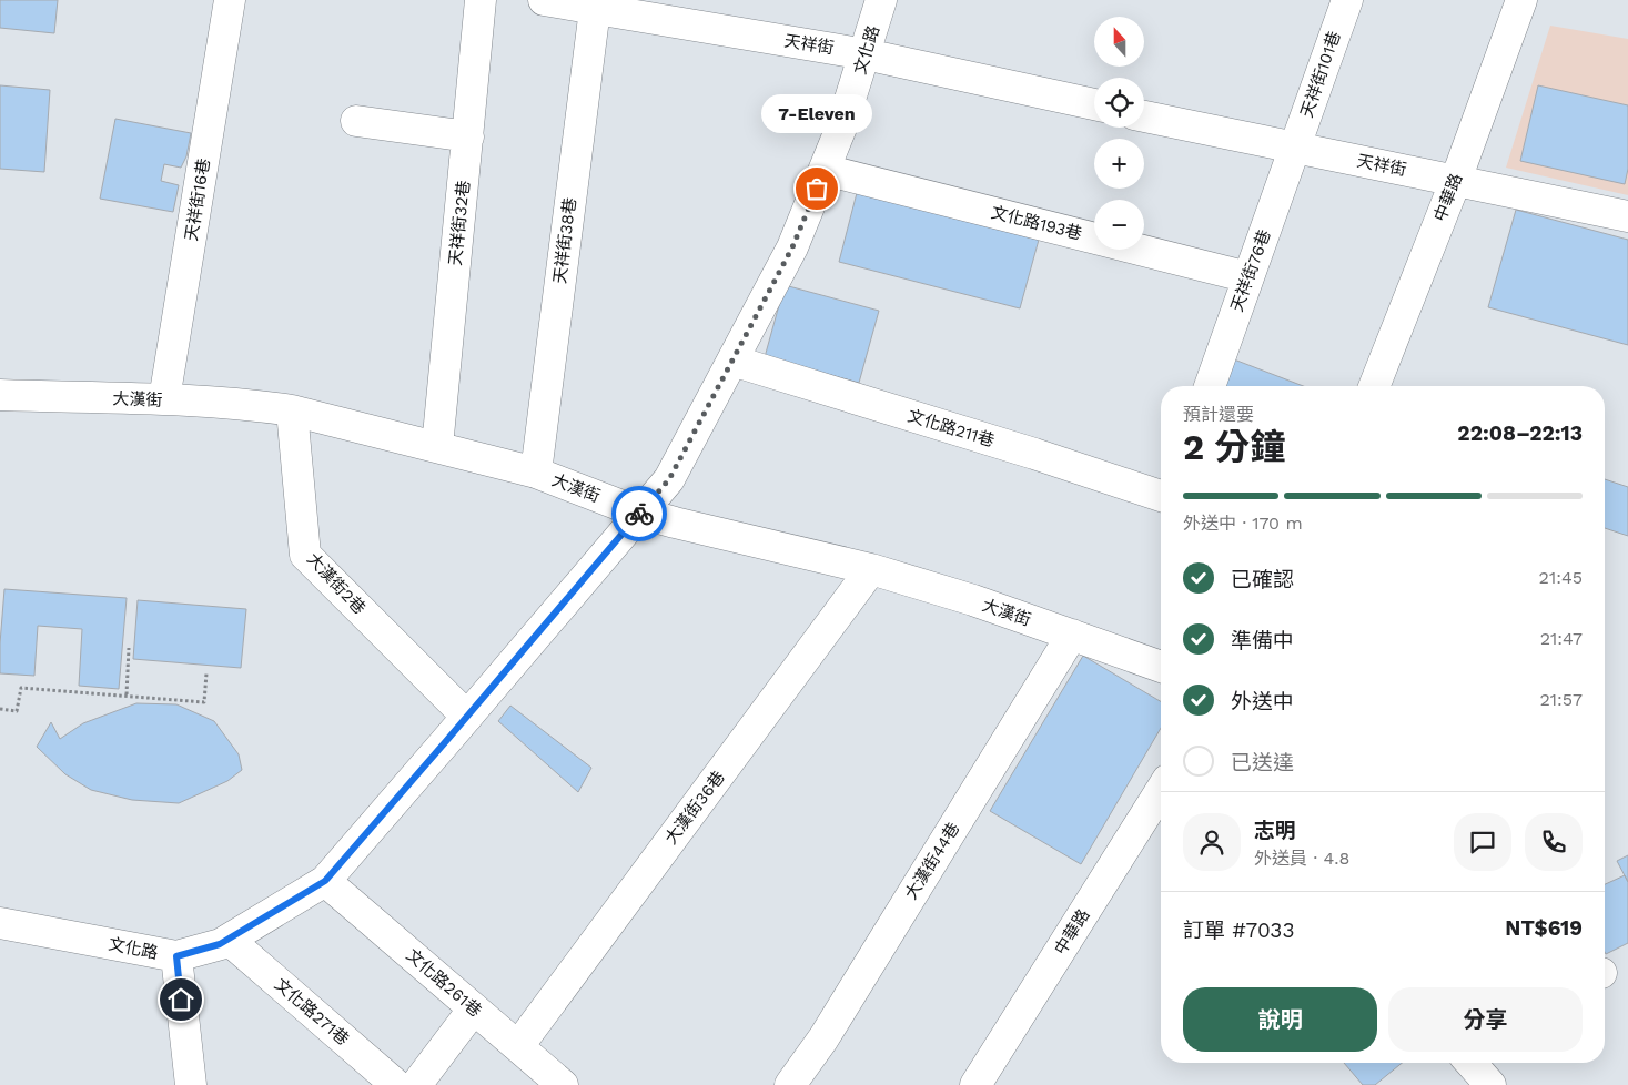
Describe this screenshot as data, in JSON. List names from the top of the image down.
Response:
{
  "streets": {
    "street": [
      "天祥街",
      "文化路",
      "天祥街101巷",
      "中華路",
      "天祥街16巷",
      "天祥街32巷",
      "文化路193巷",
      "天祥街38巷",
      "天祥街76巷",
      "大漢街",
      "文化路211巷",
      "大漢街2巷",
      "大漢街36巷",
      "大漢街44巷",
      "文化路261巷",
      "文化路271巷"
    ]
  },
  "crossings": [
    ["天祥街", "文化路"],
    ["天祥街", "天祥街101巷"],
    ["天祥街", "中華路"],
    ["天祥街", "天祥街38巷"],
    ["天祥街", "天祥街76巷"],
    ["文化路", "文化路193巷"],
    ["文化路", "大漢街"],
    ["文化路", "文化路211巷"],
    ["文化路", "大漢街2巷"],
    ["文化路", "文化路261巷"],
    ["文化路", "文化路271巷"],
    ["天祥街101巷", "天祥街76巷"],
    ["天祥街16巷", "大漢街"],
    ["天祥街32巷", "大漢街"],
    ["文化路193巷", "天祥街76巷"],
    ["天祥街38巷", "大漢街"],
    ["大漢街", "大漢街2巷"],
    ["大漢街", "大漢街36巷"],
    ["大漢街", "大漢街44巷"],
    ["大漢街36巷", "文化路261巷"]
  ],
  "places": ["7-Eleven"],
  "north": "top",
  "page": {
    "map_buttons": ["+", "−"],
    "bubble": "7-Eleven",
    "heading": ["2 分鐘", "預計還要", "22:08–22:13"],
    "panel": [
      "志明",
      "外送員 · 4.8",
      "訂單 #7033",
      "NT$619"
    ],
    "bar": "外送中 · 170 m",
    "list": [
      ["已確認", "21:45"],
      ["準備中", "21:47"],
      ["外送中", "21:57"],
      "已送達"
    ],
    "buttons": ["說明", "分享"]
  }
}
